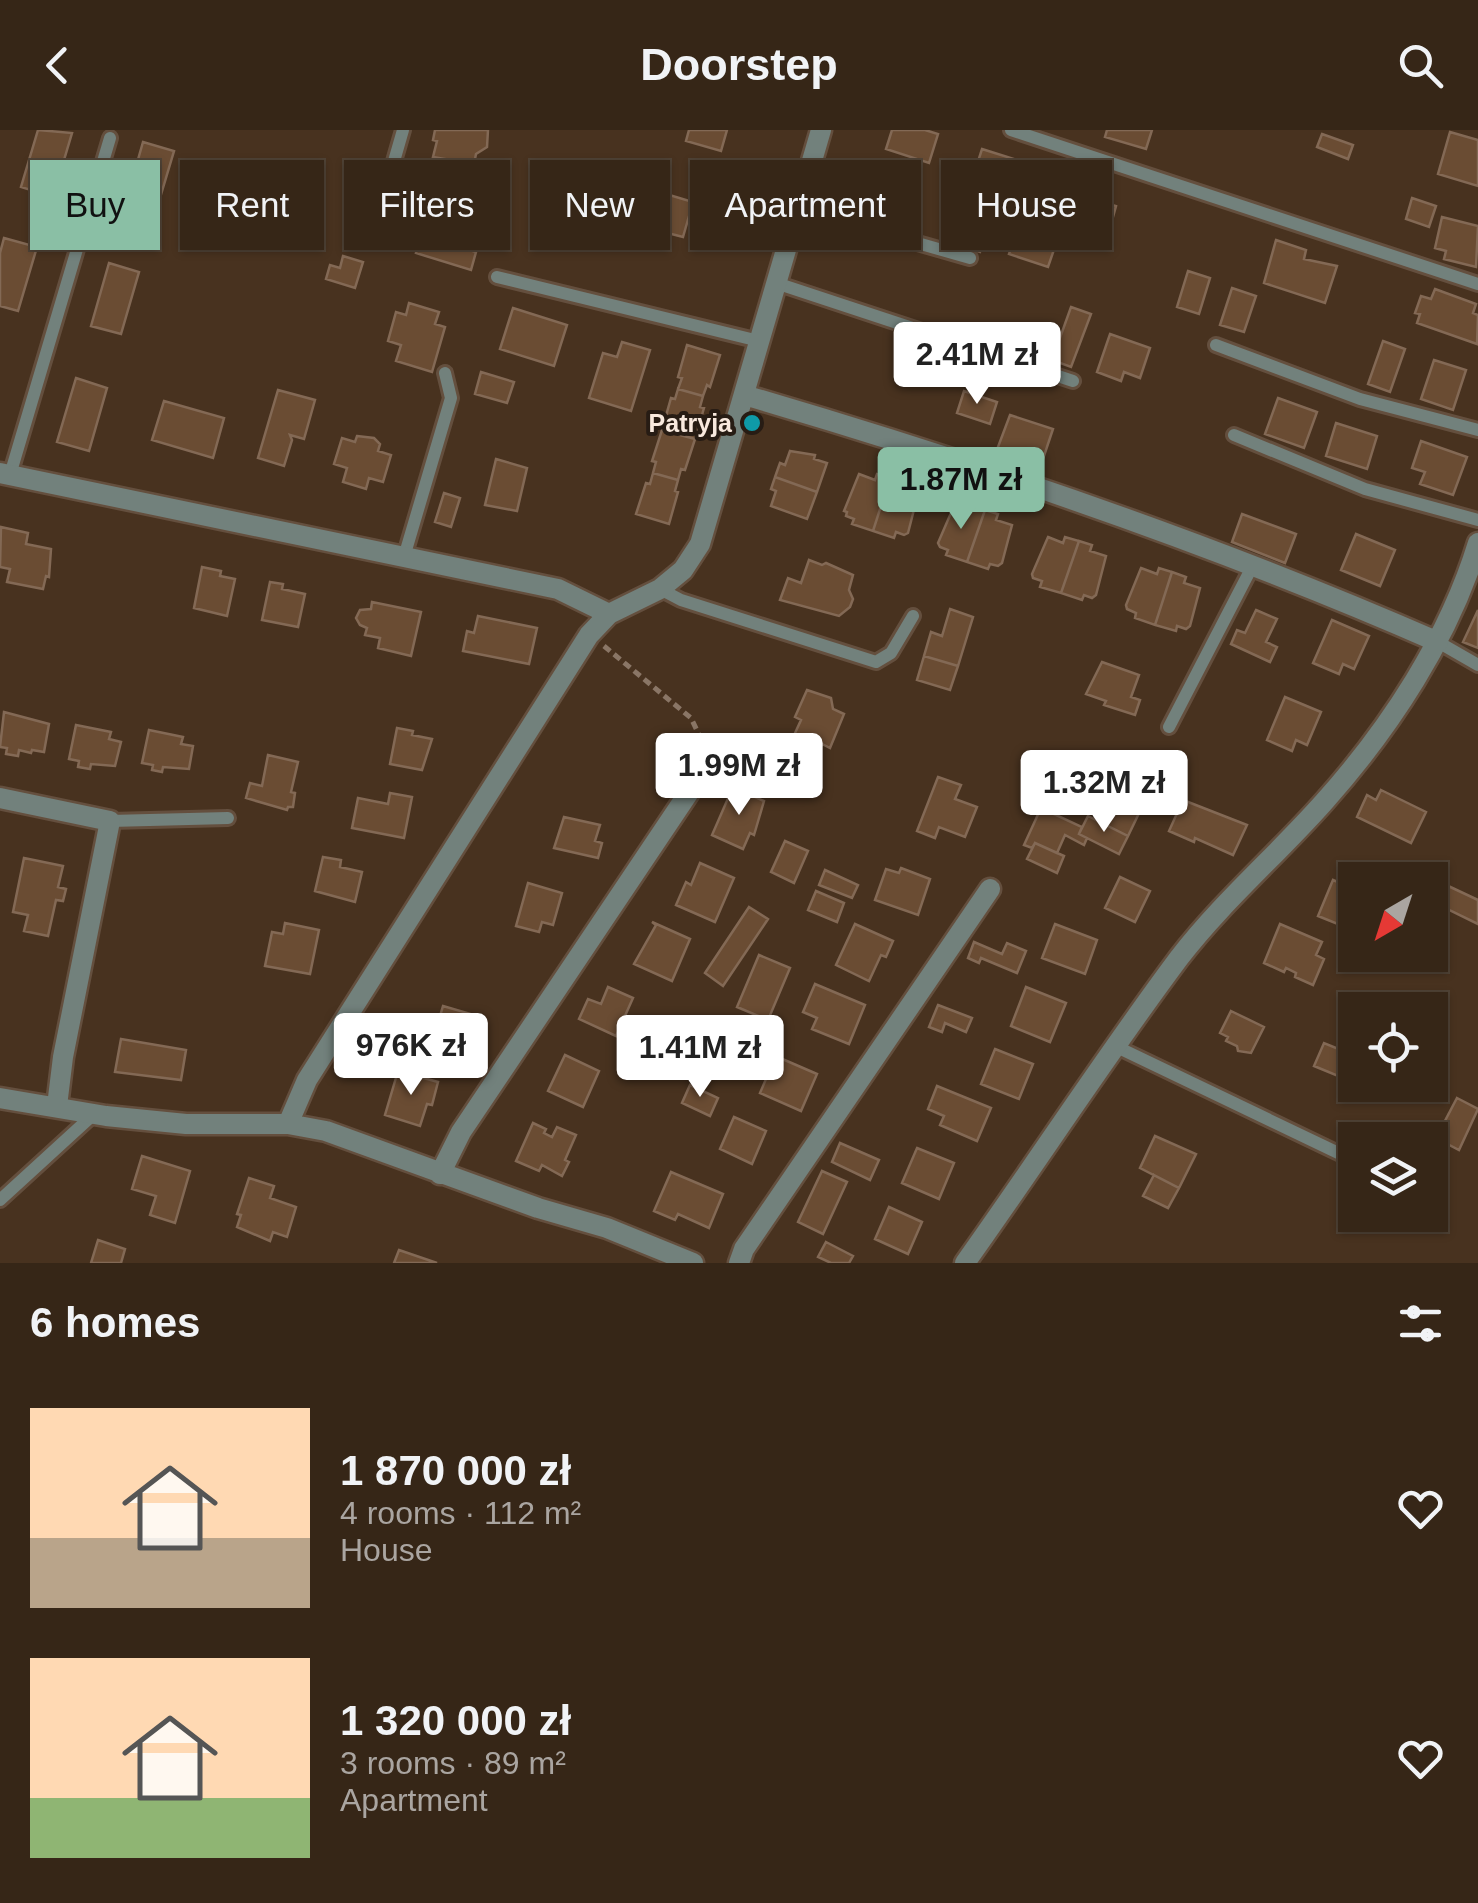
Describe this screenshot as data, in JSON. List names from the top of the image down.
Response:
{
  "places": ["Patryja"],
  "north": "bottom left",
  "page": {
    "header": "Doorstep",
    "chip": [
      "Buy",
      "Rent",
      "Filters",
      "New",
      "Apartment",
      "House"
    ],
    "price": [
      "2.41M zł",
      "1.87M zł",
      "1.99M zł",
      "1.32M zł",
      "976K zł",
      "1.41M zł"
    ],
    "heading": "6 homes",
    "list": [
      {
        "name": "1 870 000 zł",
        "note": "4 rooms · 112 m² · House"
      },
      {
        "name": "1 320 000 zł",
        "note": "3 rooms · 89 m² · Apartment"
      }
    ]
  }
}
